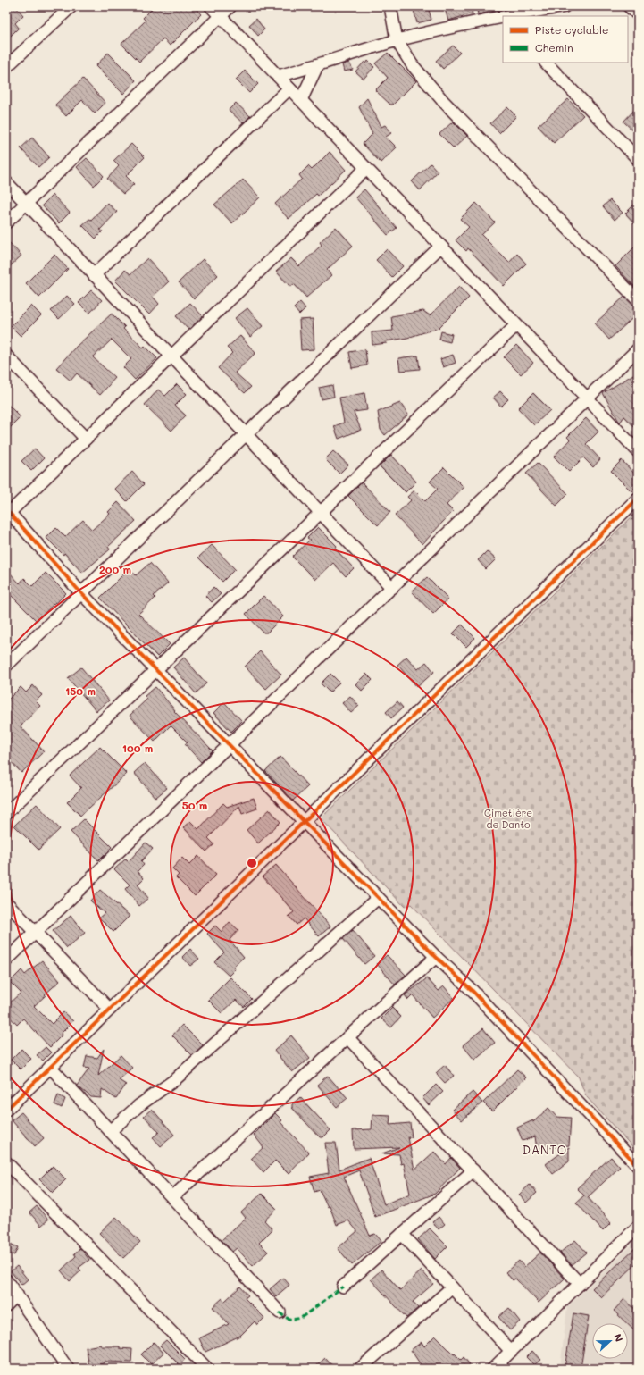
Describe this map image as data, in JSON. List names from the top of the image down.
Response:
{
  "districts": ["DANTO"],
  "parks": ["Cimetière de Danto"],
  "legend": ["Piste cyclable", "Chemin"],
  "north": "right",
  "rings": [
    "200 m",
    "150 m",
    "100 m",
    "50 m"
  ]
}
